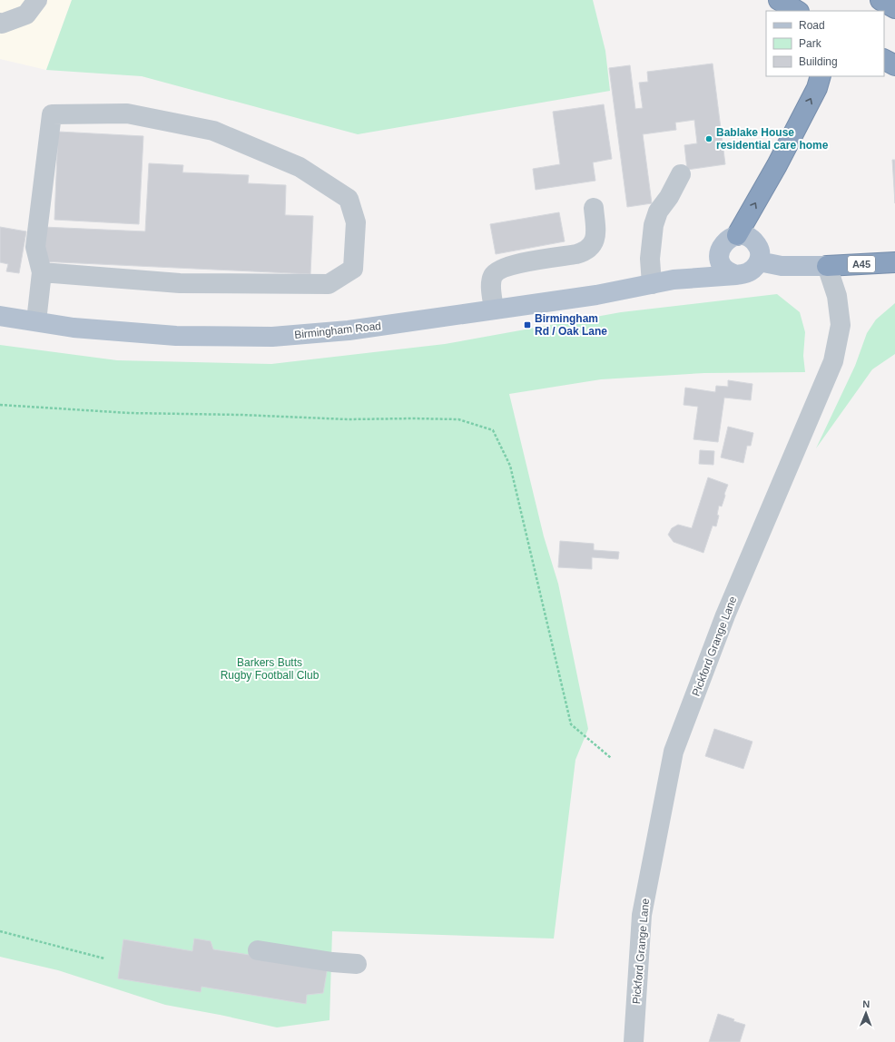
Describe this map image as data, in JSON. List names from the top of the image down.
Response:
{
  "streets": {
    "highway": ["A45"],
    "main road": ["Birmingham Road"],
    "street": ["Pickford Grange Lane"]
  },
  "crossings": [
    ["A45", "Pickford Grange Lane"]
  ],
  "parks": ["Barkers Butts Rugby Football Club"],
  "places": {
    "other": ["Bablake House residential care home"],
    "transit": ["Birmingham Rd / Oak Lane"]
  },
  "legend": ["Road", "Park", "Building"],
  "north": "top"
}
